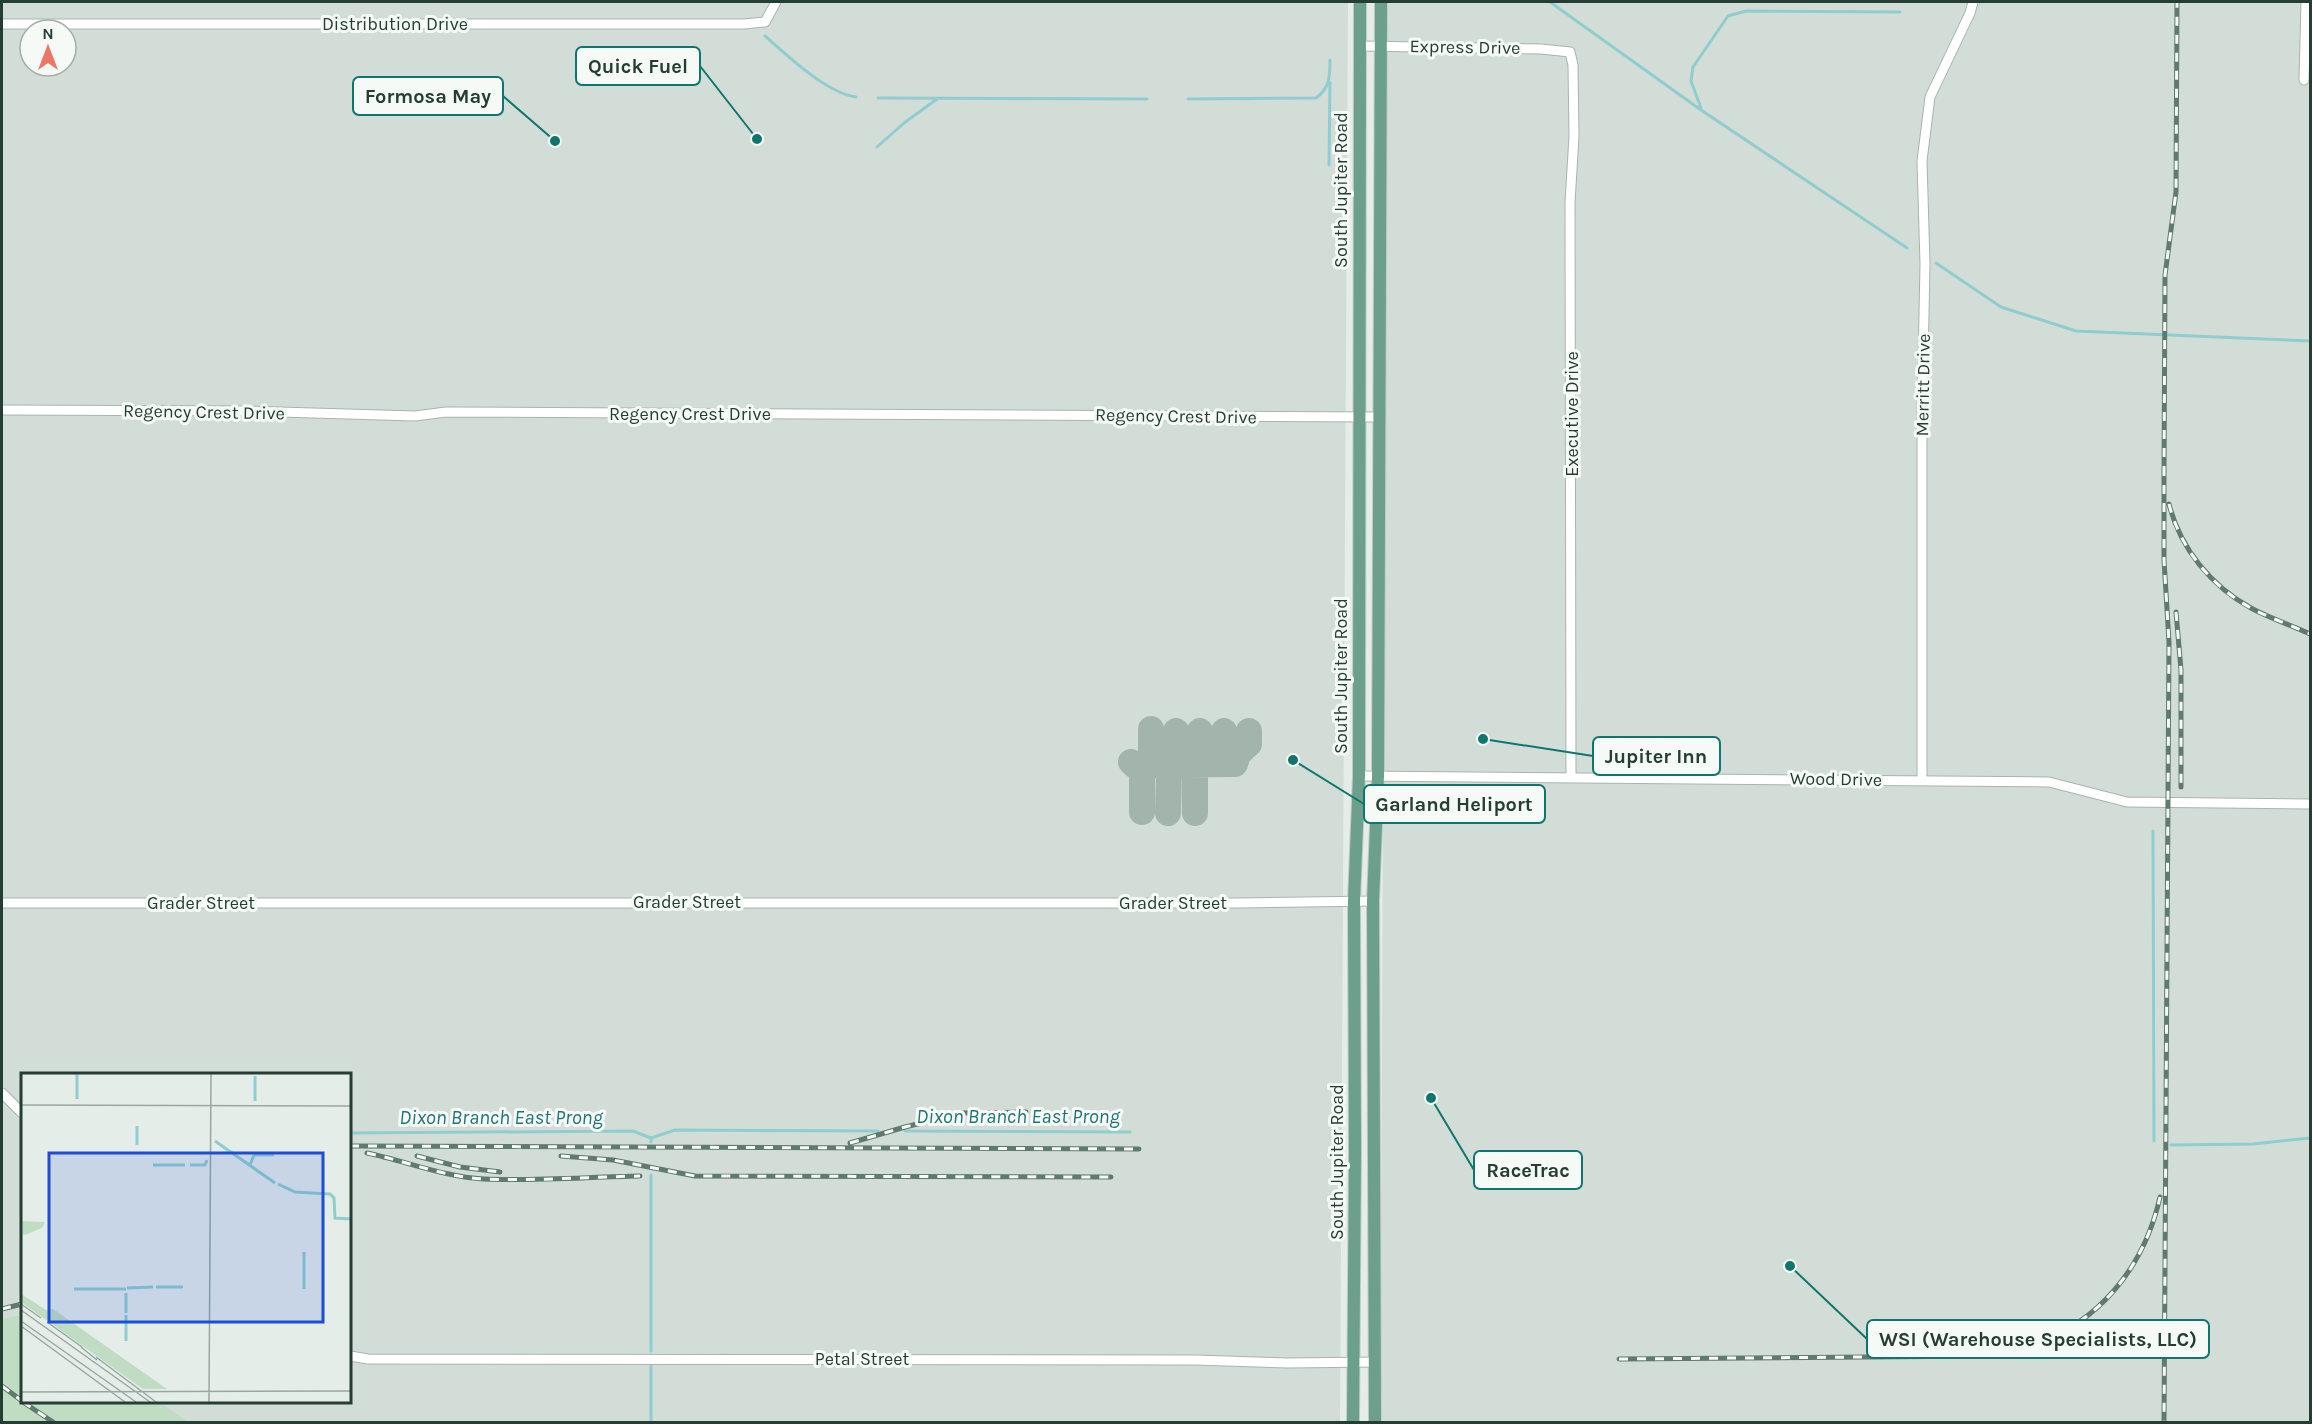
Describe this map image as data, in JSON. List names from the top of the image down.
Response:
{
  "streets": {
    "main road": ["South Jupiter Road"],
    "street": [
      "Distribution Drive",
      "Express Drive",
      "Merritt Drive",
      "Regency Crest Drive",
      "Executive Drive",
      "Wood Drive",
      "Grader Street",
      "Petal Street"
    ]
  },
  "crossings": [
    ["Express Drive", "South Jupiter Road"],
    ["Express Drive", "Executive Drive"],
    ["South Jupiter Road", "Regency Crest Drive"],
    ["South Jupiter Road", "Wood Drive"],
    ["South Jupiter Road", "Grader Street"],
    ["South Jupiter Road", "Petal Street"],
    ["Merritt Drive", "Wood Drive"],
    ["Executive Drive", "Wood Drive"]
  ],
  "water": ["Dixon Branch East Prong"],
  "places": [
    "Quick Fuel",
    "Formosa May",
    "Jupiter Inn",
    "Garland Heliport",
    "RaceTrac",
    "WSI (Warehouse Specialists, LLC)"
  ],
  "north": "top"
}
